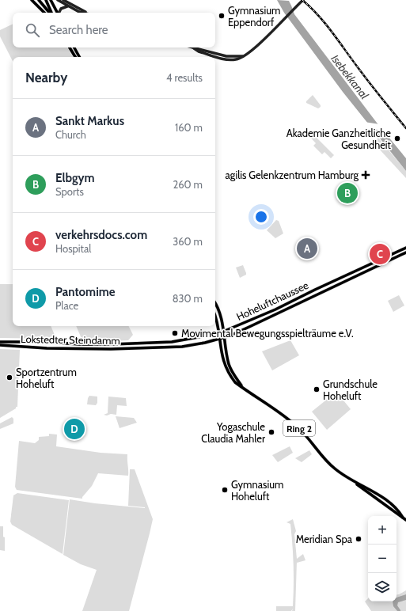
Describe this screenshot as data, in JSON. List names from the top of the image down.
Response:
{
  "streets": {
    "main road": ["Hoheluftchaussee", "Lokstedter Steindamm", "Ring 2"]
  },
  "crossings": [
    ["Hoheluftchaussee", "Lokstedter Steindamm"],
    ["Hoheluftchaussee", "Ring 2"]
  ],
  "water": ["Isebekkanal"],
  "places": {
    "other": [
      "Gymnasium Eppendorf",
      "Akademie Ganzheitliche Gesundheit",
      "Movimental Bewegungsspielträume e.V.",
      "Sportzentrum Hoheluft",
      "Grundschule Hoheluft",
      "Yogaschule Claudia Mahler",
      "Gymnasium Hoheluft",
      "Meridian Spa"
    ],
    "health": ["agilis Gelenkzentrum Hamburg"]
  },
  "page": {
    "search": "Search here",
    "heading": ["Nearby", "4 results"],
    "list": [
      {
        "mark": "A",
        "name": "Sankt Markus",
        "note": "Church",
        "value": "160 m"
      },
      {
        "mark": "B",
        "name": "Elbgym",
        "note": "Sports",
        "value": "260 m"
      },
      {
        "mark": "C",
        "name": "verkehrsdocs.com",
        "note": "Hospital",
        "value": "360 m"
      },
      {
        "mark": "D",
        "name": "Pantomime",
        "note": "Place",
        "value": "830 m"
      }
    ],
    "pins": [
      "B",
      "A",
      "C",
      "D"
    ],
    "map_buttons": ["+", "−"]
  }
}
